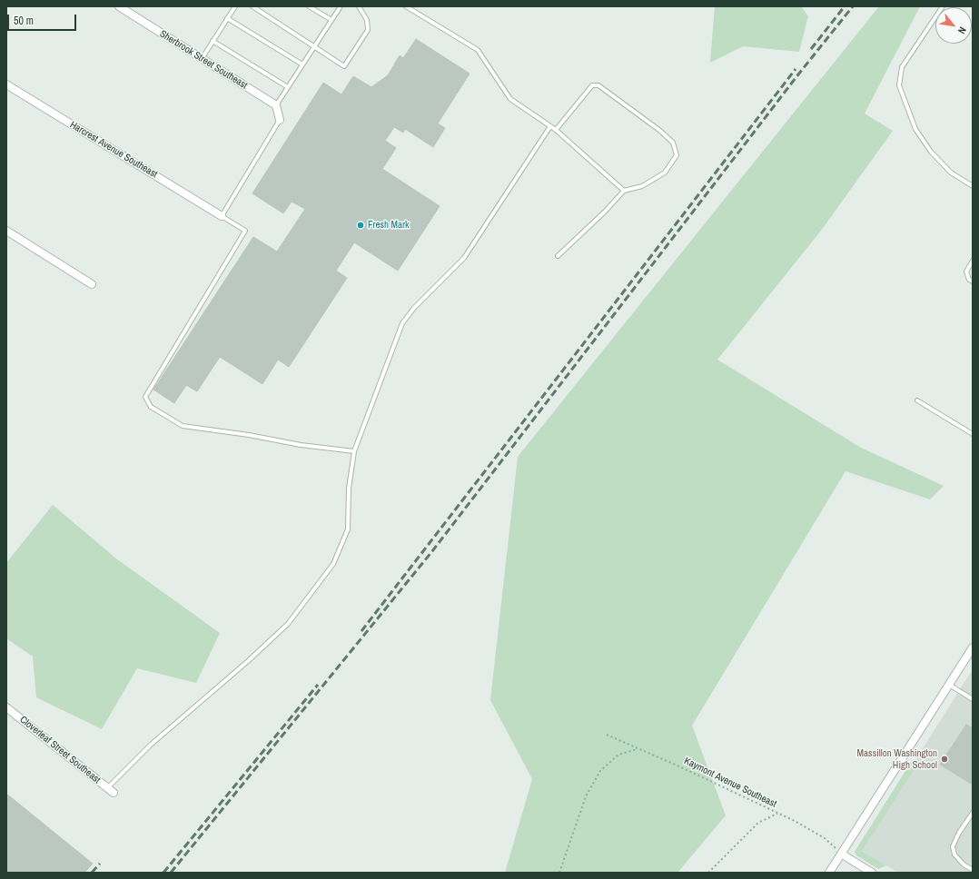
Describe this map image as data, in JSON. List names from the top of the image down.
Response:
{
  "streets": {
    "street": ["Sherbrook Street Southeast", "Harcrest Avenue Southeast", "Cloverleaf Street Southeast"],
    "path": ["Kaymont Avenue Southeast"]
  },
  "places": ["Fresh Mark", "Massillon Washington High School"],
  "scale_bar": "50 m",
  "north": "bottom right"
}
